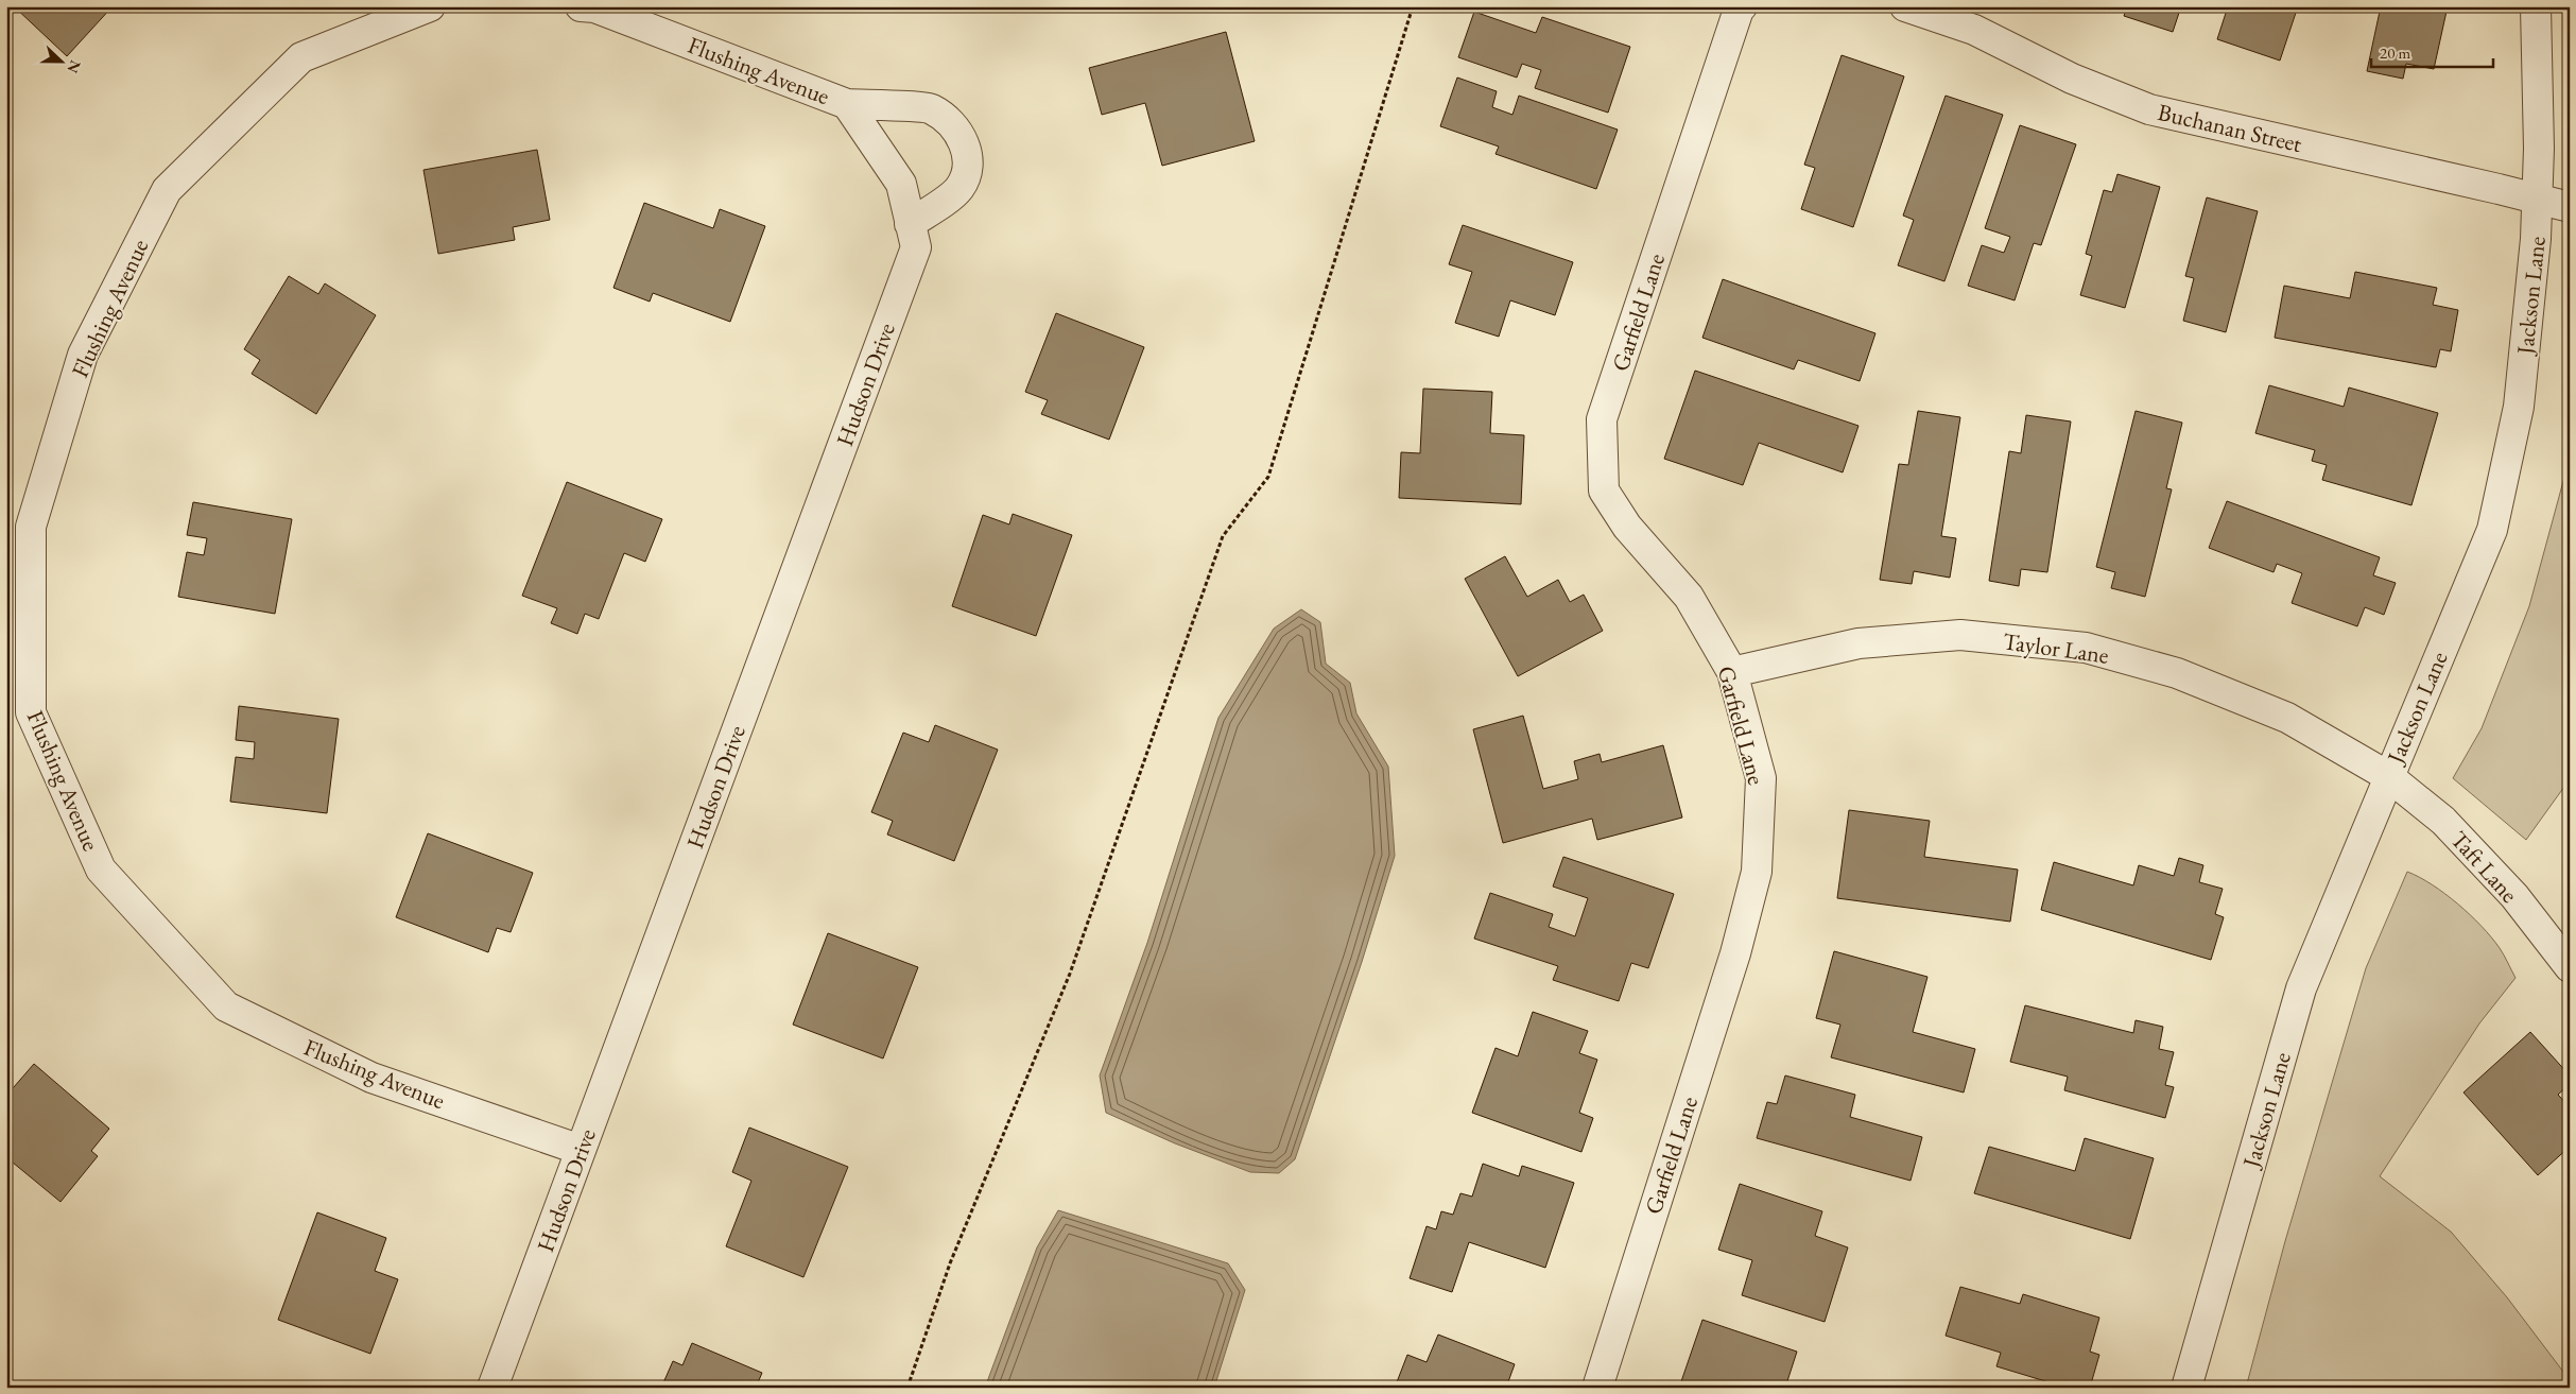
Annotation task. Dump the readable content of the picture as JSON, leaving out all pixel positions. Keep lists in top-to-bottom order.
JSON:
{
  "streets": {
    "street": [
      "Flushing Avenue",
      "Buchanan Street",
      "Jackson Lane",
      "Garfield Lane",
      "Hudson Drive",
      "Taylor Lane",
      "Taft Lane"
    ]
  },
  "crossings": [
    ["Flushing Avenue", "Hudson Drive"],
    ["Buchanan Street", "Jackson Lane"],
    ["Jackson Lane", "Taylor Lane"],
    ["Jackson Lane", "Taft Lane"],
    ["Garfield Lane", "Taylor Lane"],
    ["Taylor Lane", "Taft Lane"]
  ],
  "scale_bar": "20 m",
  "north": "right"
}
